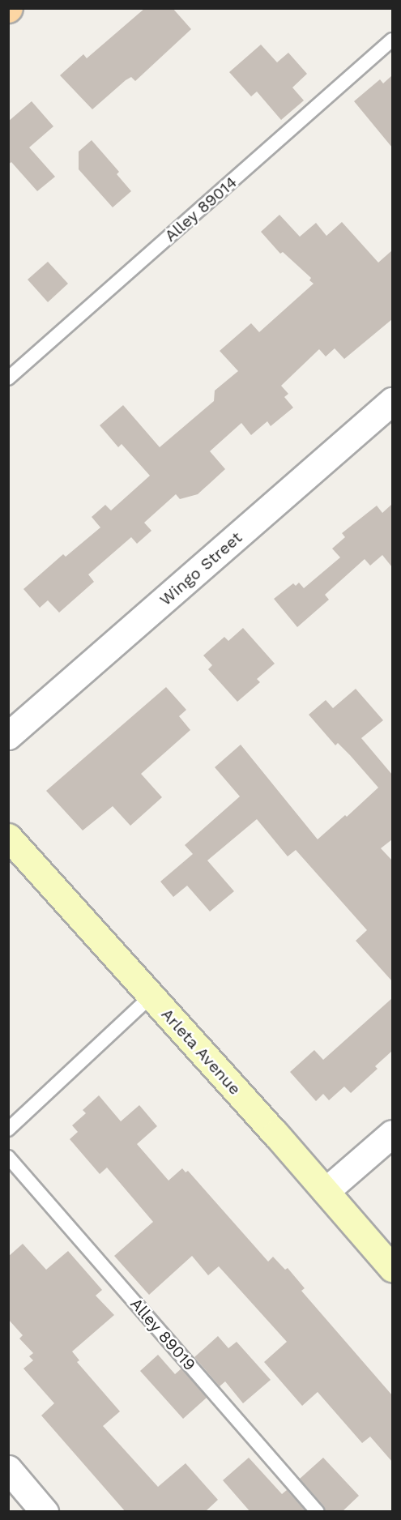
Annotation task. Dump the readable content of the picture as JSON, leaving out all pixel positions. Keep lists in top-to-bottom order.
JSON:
{
  "streets": {
    "main road": ["Arleta Avenue"],
    "street": ["Wingo Street"],
    "lane": ["Alley 89014", "Alley 89019"]
  }
}
